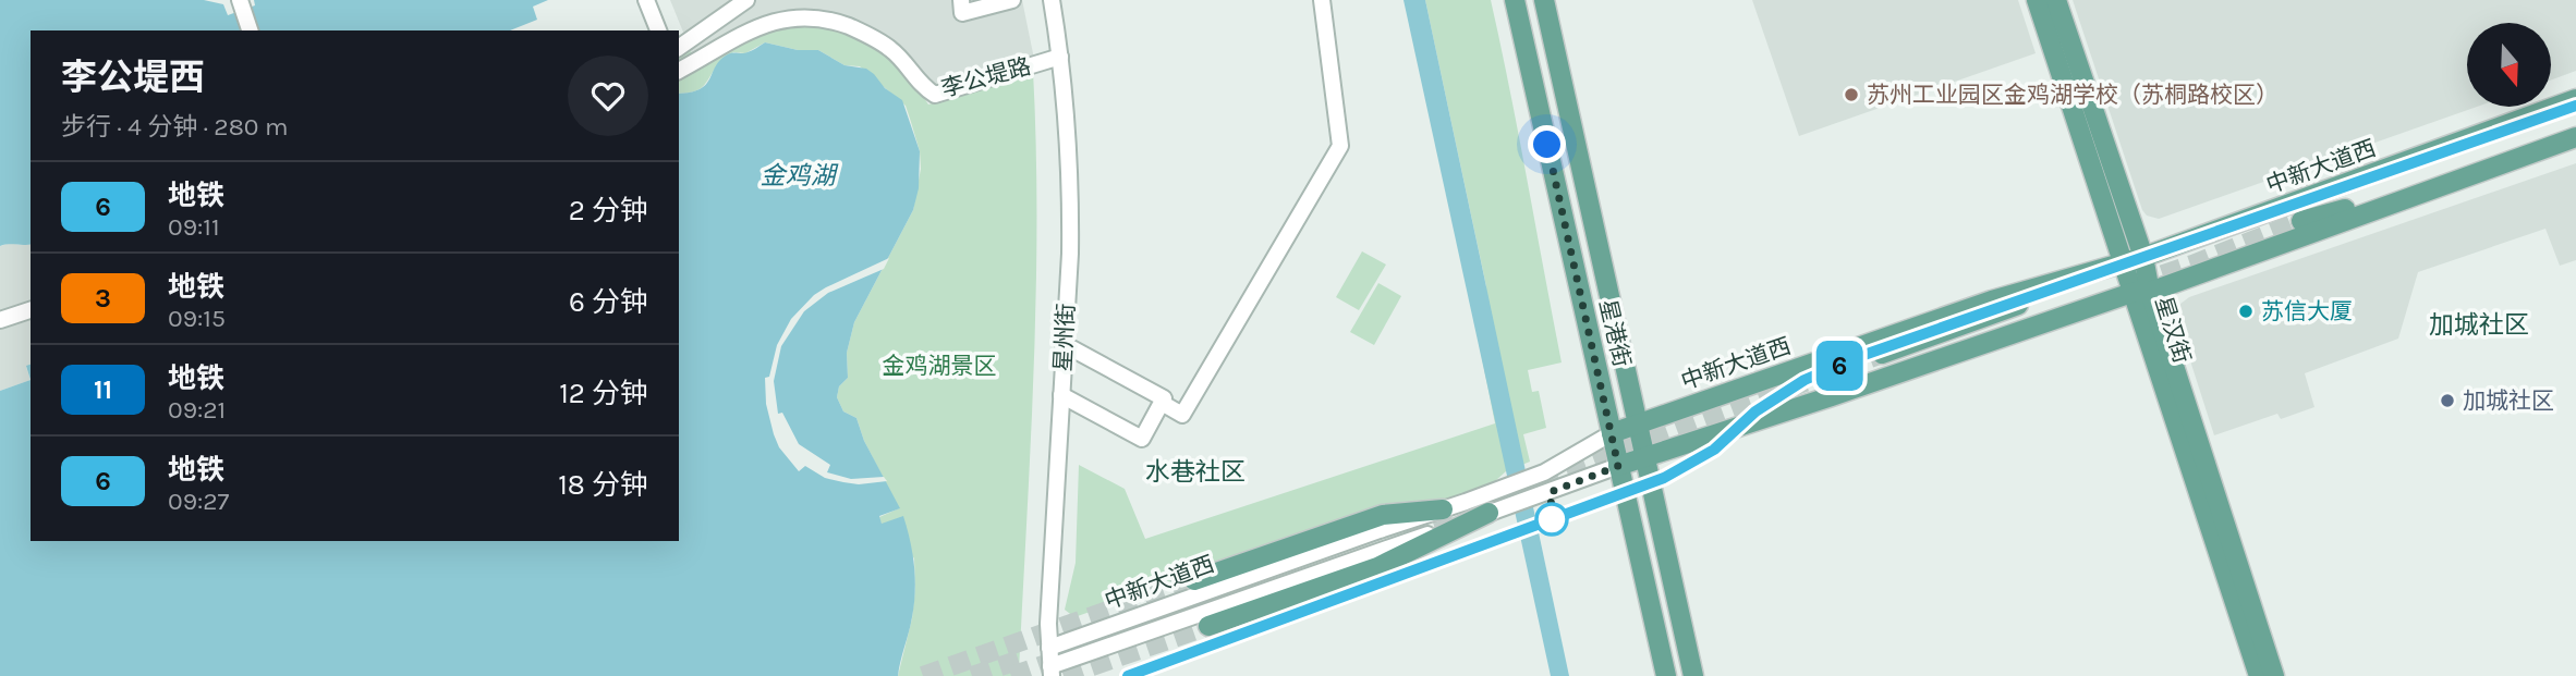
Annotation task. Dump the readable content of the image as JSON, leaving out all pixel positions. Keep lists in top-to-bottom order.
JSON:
{
  "streets": {
    "main road": ["中新大道西", "星汉街", "星港街"],
    "street": ["李公堤路", "星州街"]
  },
  "crossings": [
    ["李公堤路", "星州街"],
    ["中新大道西", "星汉街"],
    ["中新大道西", "星港街"],
    ["中新大道西", "星州街"]
  ],
  "districts": ["加城社区", "水巷社区"],
  "water": ["金鸡湖"],
  "parks": ["金鸡湖景区"],
  "places": ["苏州工业园区金鸡湖学校（苏桐路校区）", "苏信大厦", "加城社区"],
  "lines": ["metro line 6"],
  "north": "bottom",
  "page": {
    "on_map": "6",
    "heading": ["李公堤西", "步行 · 4 分钟 · 280 m"],
    "list": [
      {
        "mark": "6",
        "name": "地铁",
        "note": "09:11",
        "value": "2 分钟"
      },
      {
        "mark": "3",
        "name": "地铁",
        "note": "09:15",
        "value": "6 分钟"
      },
      {
        "mark": "11",
        "name": "地铁",
        "note": "09:21",
        "value": "12 分钟"
      },
      {
        "mark": "6",
        "name": "地铁",
        "note": "09:27",
        "value": "18 分钟"
      }
    ]
  }
}
